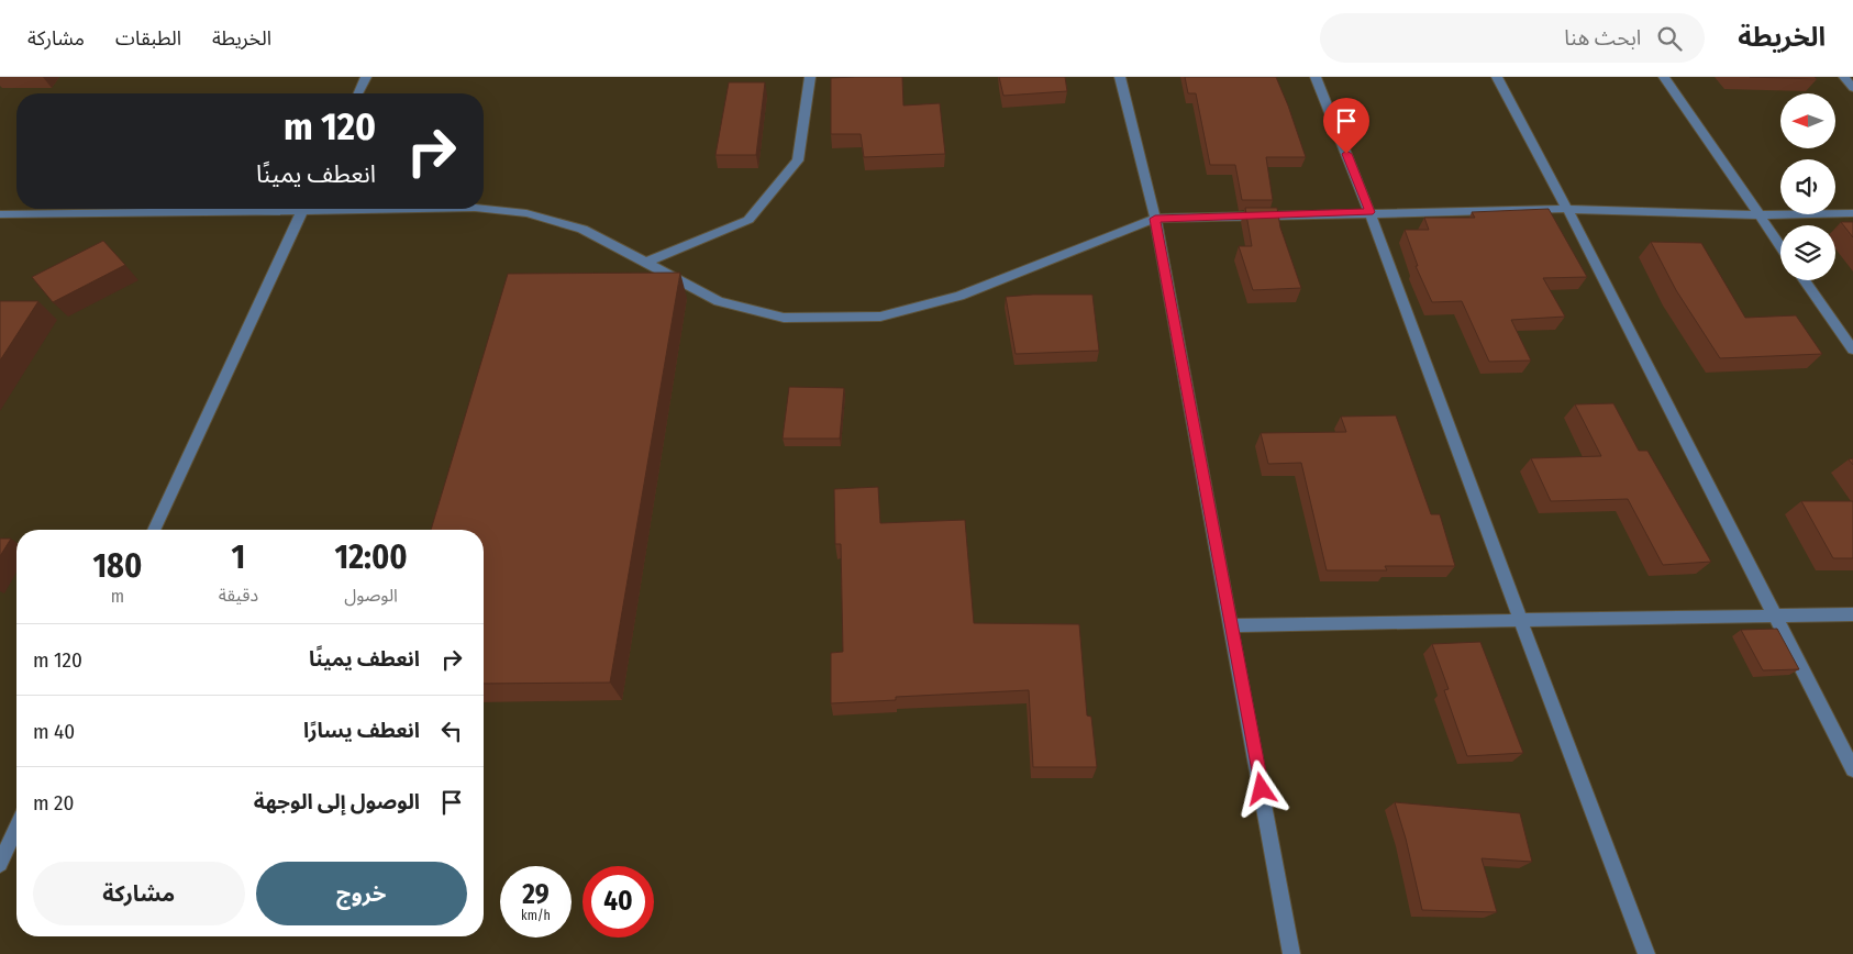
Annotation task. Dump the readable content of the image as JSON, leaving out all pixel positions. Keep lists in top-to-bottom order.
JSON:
{
  "north": "left",
  "page": {
    "header": "الخريطة",
    "search": "ابحث هنا",
    "nav": ["الخريطة", "الطبقات", "مشاركة"],
    "turn": ["120 m", "انعطف يمينًا"],
    "eta": [
      "12:00",
      "الوصول",
      "1",
      "دقيقة",
      "180",
      "m"
    ],
    "list": [
      {
        "name": "انعطف يمينًا",
        "value": "120 m"
      },
      {
        "name": "انعطف يسارًا",
        "value": "40 m"
      },
      {
        "name": "الوصول إلى الوجهة",
        "value": "20 m"
      }
    ],
    "buttons": ["خروج", "مشاركة"],
    "speed": "29 km/h",
    "limit": "40"
  }
}
